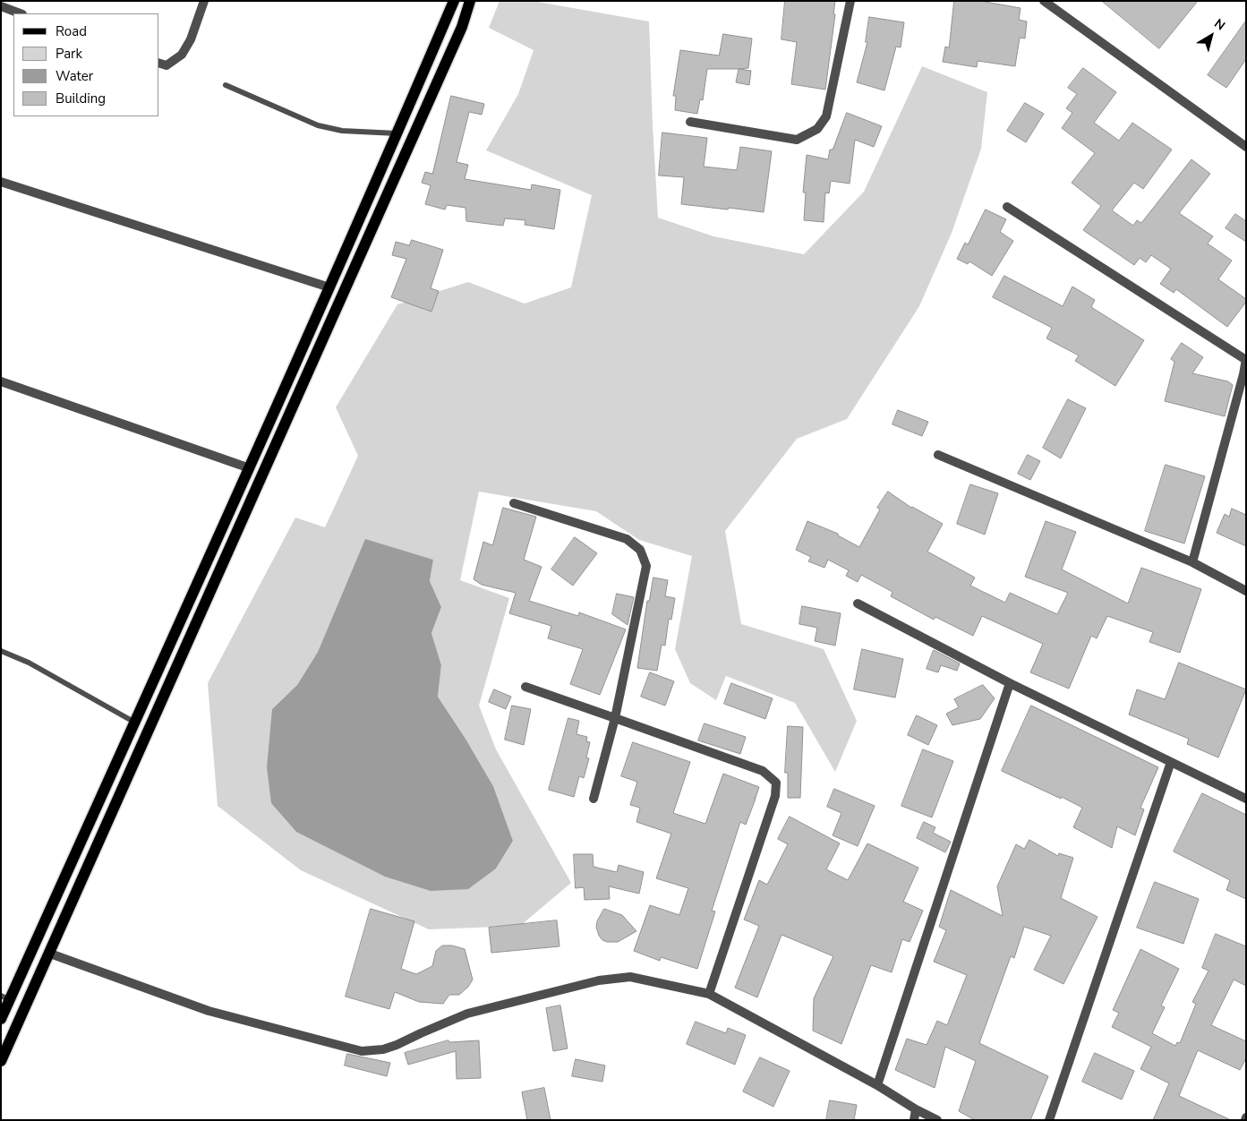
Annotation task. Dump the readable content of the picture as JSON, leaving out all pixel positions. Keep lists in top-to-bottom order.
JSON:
{
  "legend": [
    "Road",
    "Park",
    "Water",
    "Building"
  ],
  "north": "top right"
}
